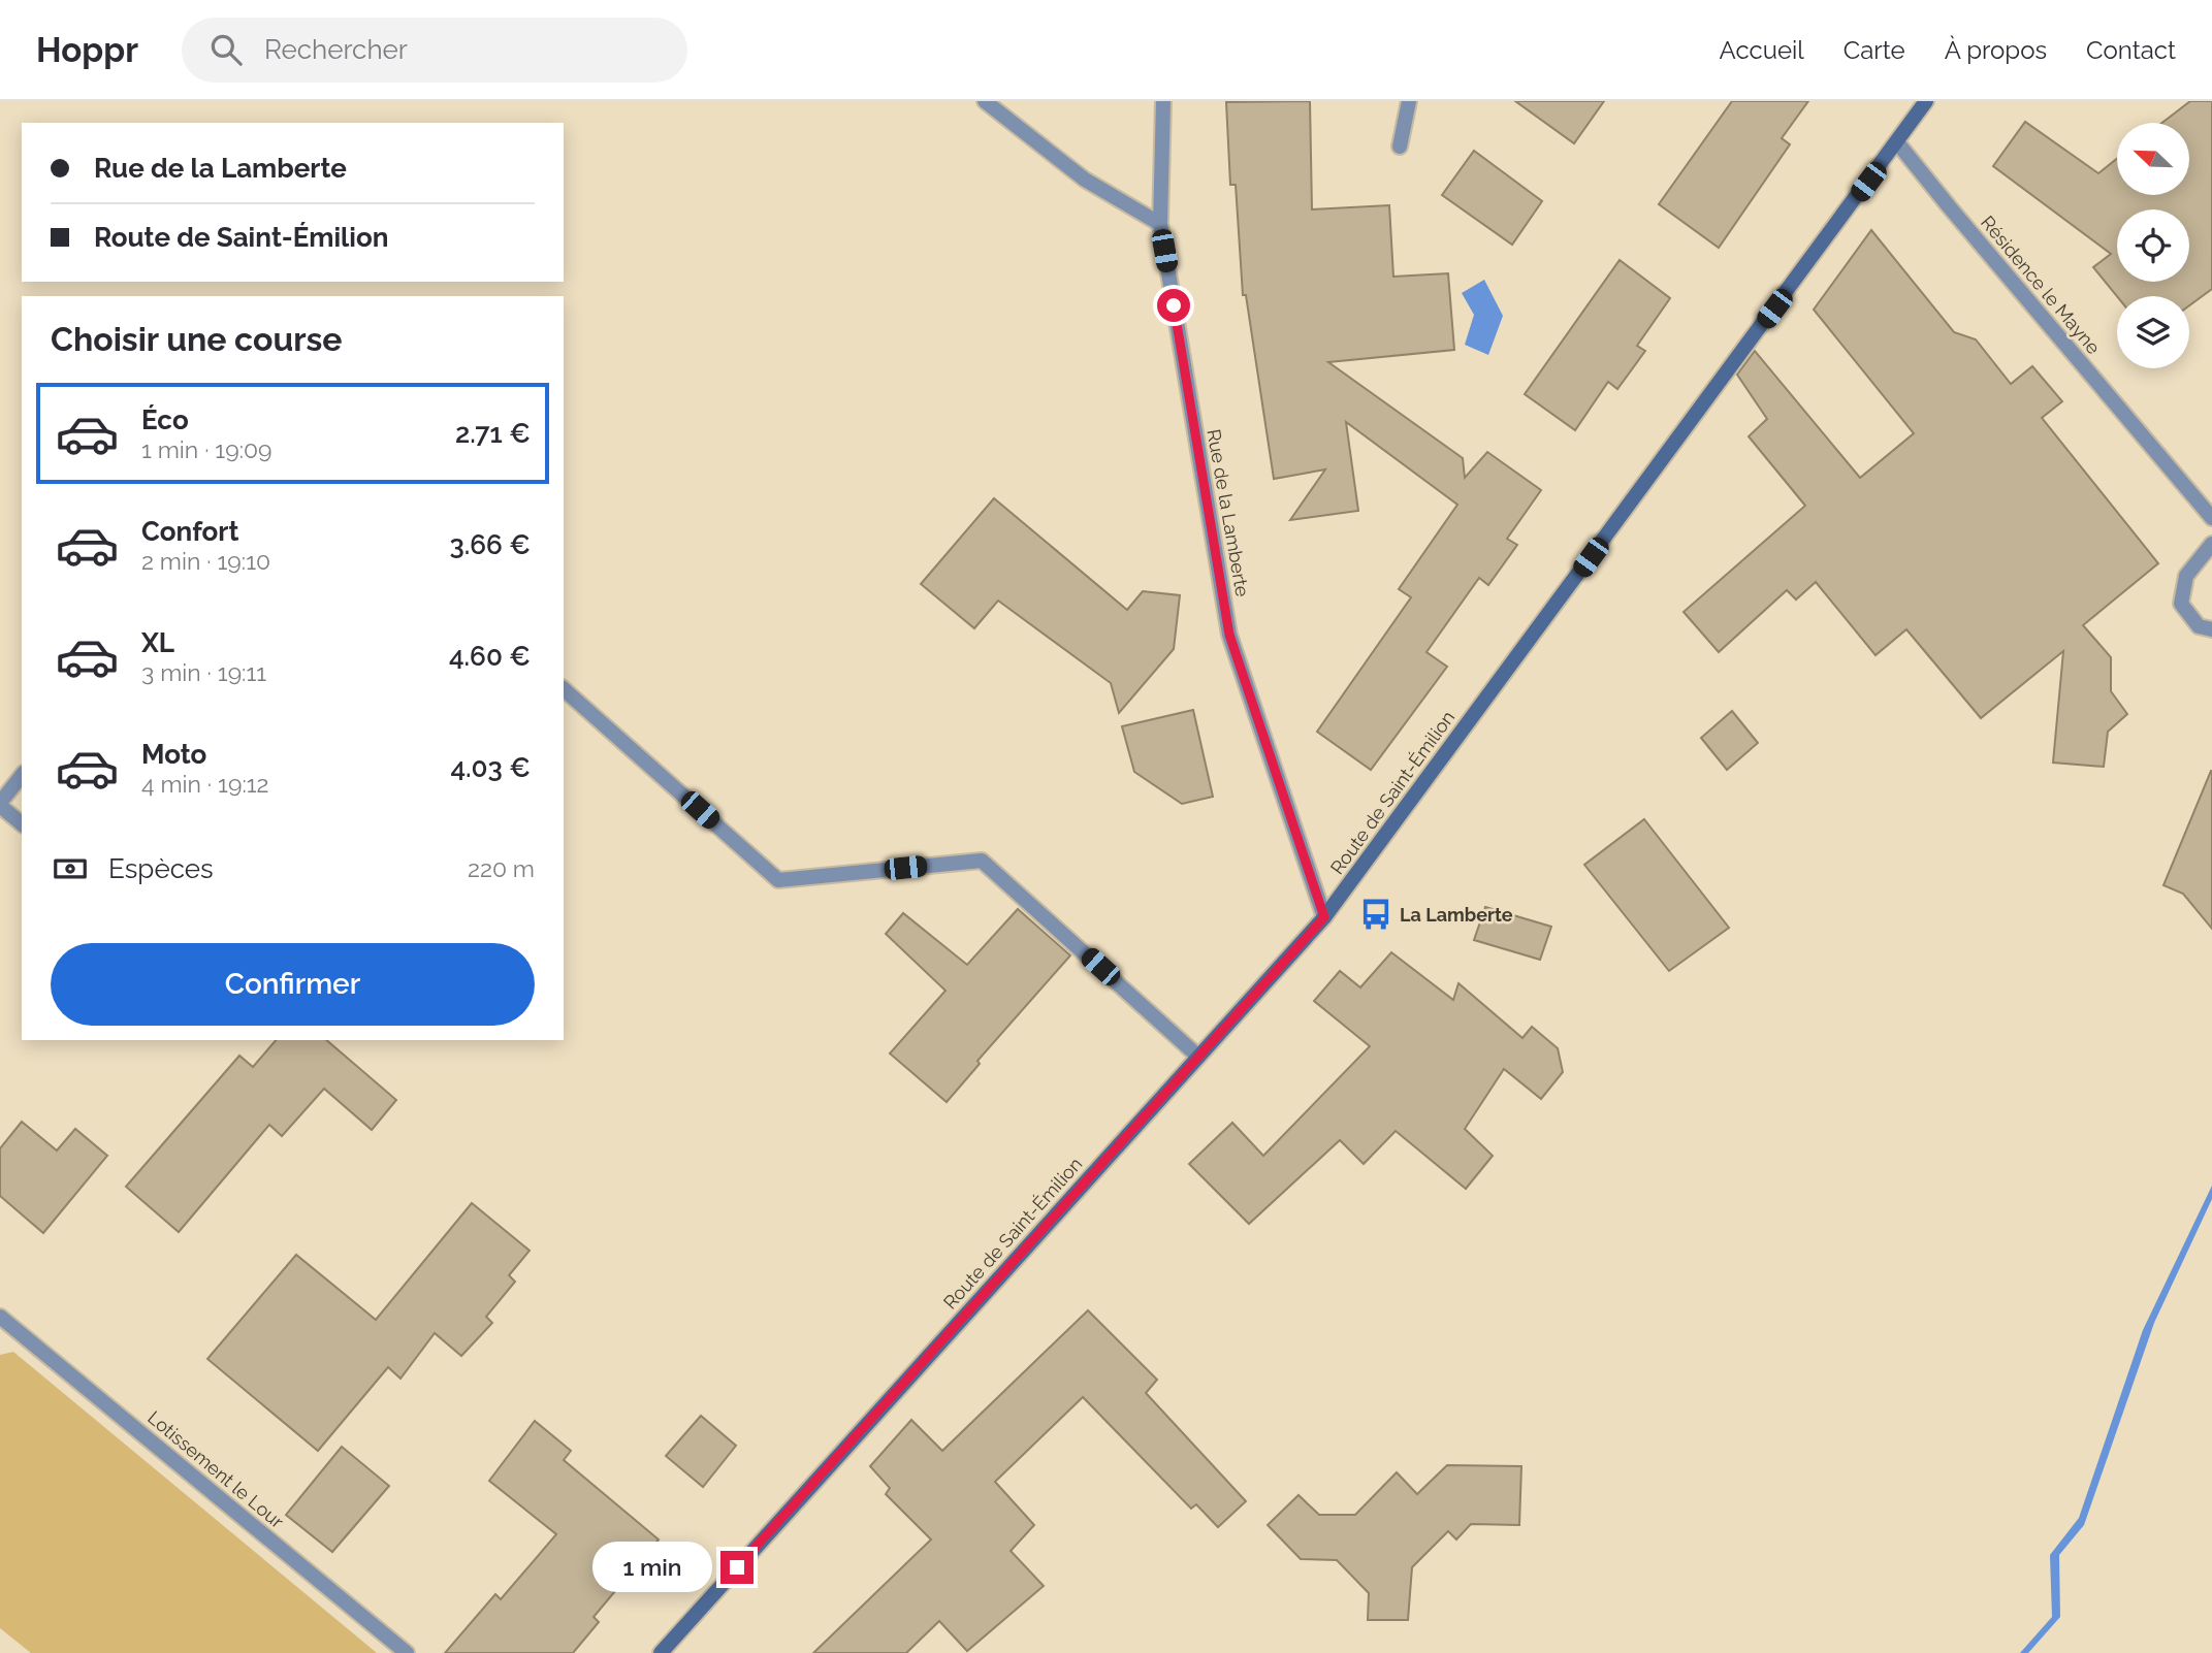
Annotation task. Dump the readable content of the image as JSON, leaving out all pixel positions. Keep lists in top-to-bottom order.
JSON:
{
  "streets": {
    "street": [
      "Résidence le Mayne",
      "Rue de la Lamberte",
      "Route de Saint-Émilion",
      "Lotissement le Lour"
    ]
  },
  "crossings": [
    ["Résidence le Mayne", "Route de Saint-Émilion"],
    ["Rue de la Lamberte", "Route de Saint-Émilion"]
  ],
  "places": {
    "bus stop": ["La Lamberte"]
  },
  "north": "top left",
  "page": {
    "header": "Hoppr",
    "search": "Rechercher",
    "nav": [
      "Accueil",
      "Carte",
      "À propos",
      "Contact"
    ],
    "banner": ["Rue de la Lamberte", "Route de Saint-Émilion"],
    "heading": "Choisir une course",
    "list": [
      {
        "name": "Éco",
        "note": "1 min · 19:09",
        "value": "2.71 €"
      },
      {
        "name": "Confort",
        "note": "2 min · 19:10",
        "value": "3.66 €"
      },
      {
        "name": "XL",
        "note": "3 min · 19:11",
        "value": "4.60 €"
      },
      {
        "name": "Moto",
        "note": "4 min · 19:12",
        "value": "4.03 €"
      }
    ],
    "pay": ["Espèces", "220 m"],
    "buttons": "Confirmer",
    "bubble": "1 min"
  }
}
